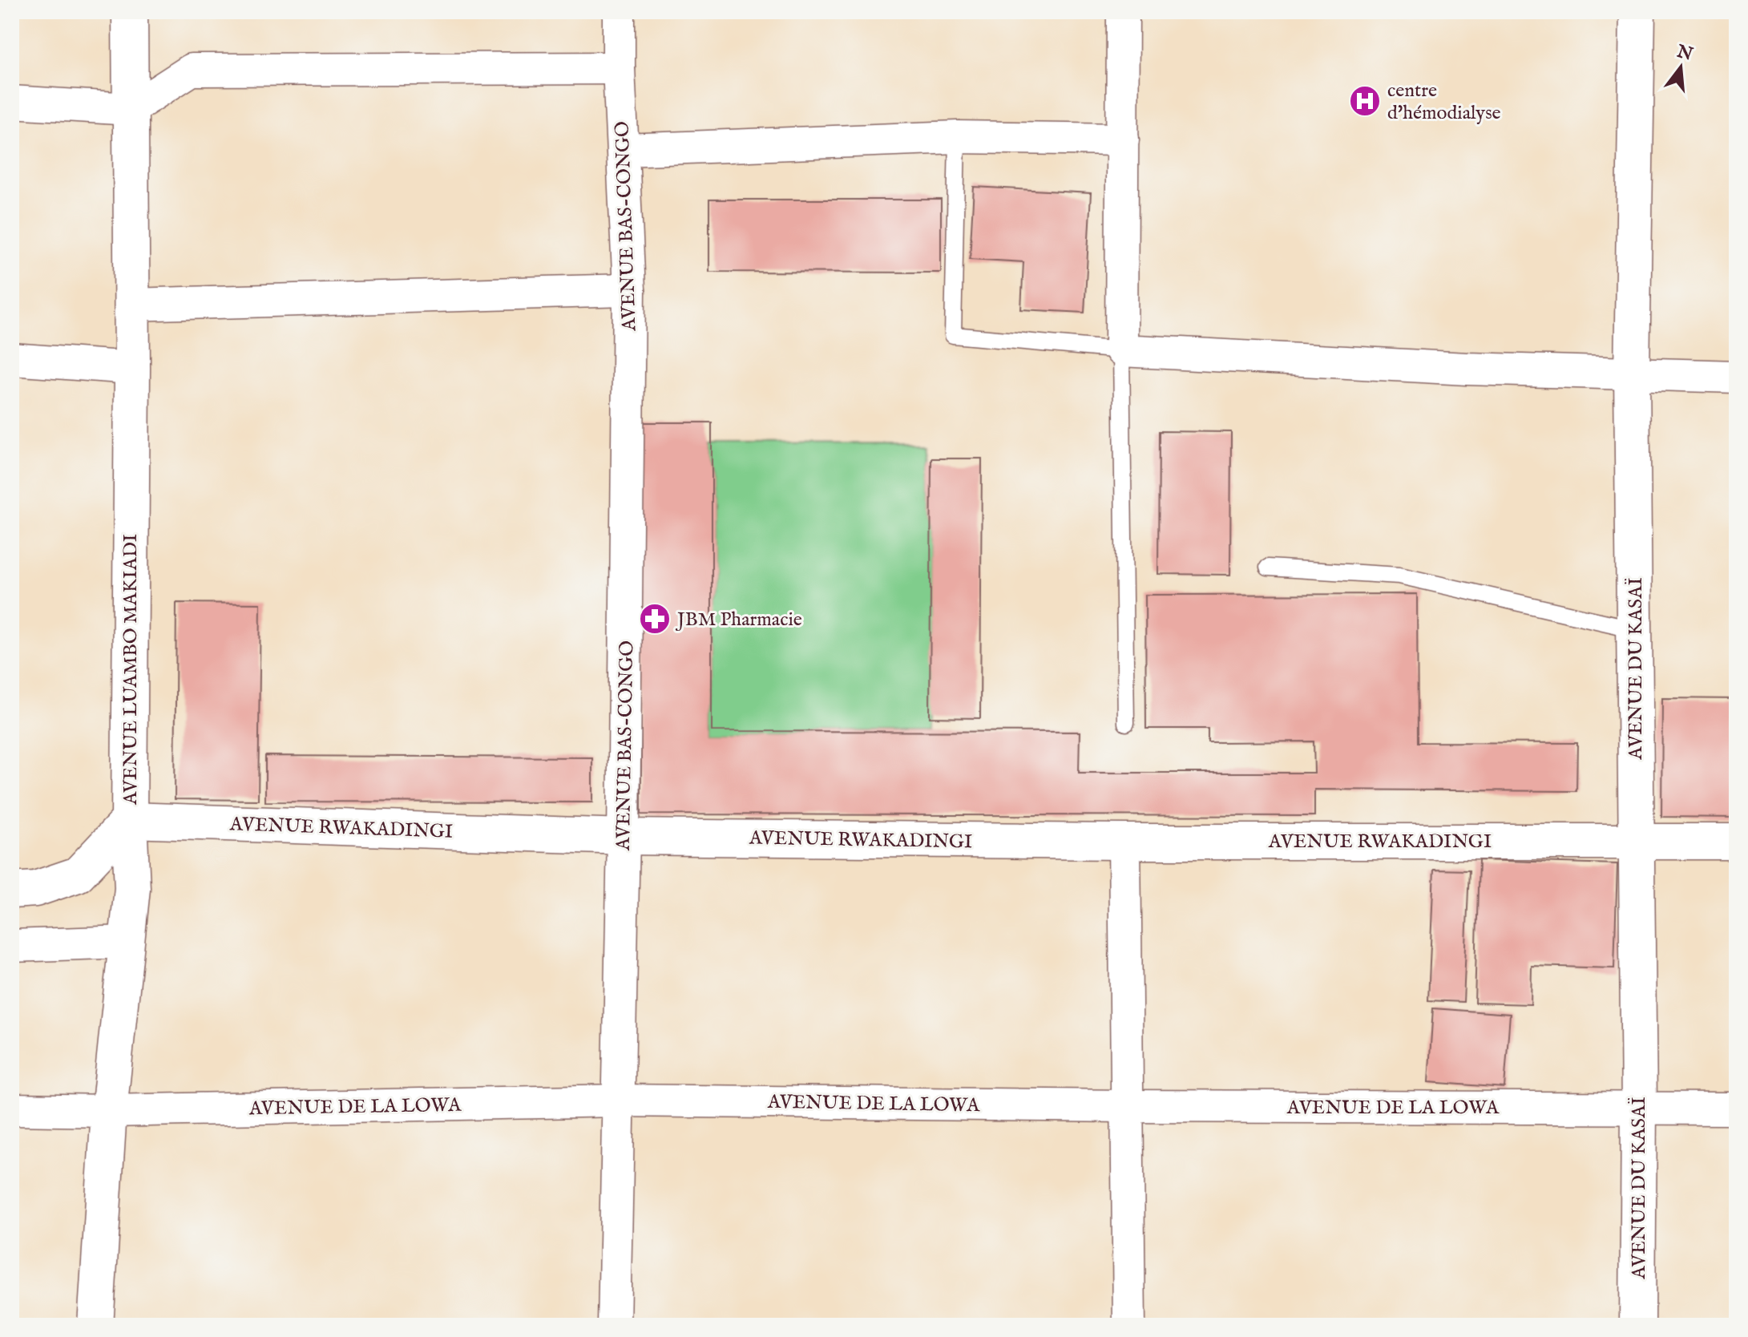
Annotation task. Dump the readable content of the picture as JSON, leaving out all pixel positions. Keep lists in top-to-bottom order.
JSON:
{
  "streets": {
    "street": [
      "AVENUE BAS-CONGO",
      "AVENUE DU KASAÏ",
      "AVENUE LUAMBO MAKIADI",
      "AVENUE RWAKADINGI",
      "AVENUE DE LA LOWA"
    ]
  },
  "crossings": [
    ["AVENUE BAS-CONGO", "AVENUE RWAKADINGI"],
    ["AVENUE BAS-CONGO", "AVENUE DE LA LOWA"],
    ["AVENUE DU KASAÏ", "AVENUE RWAKADINGI"],
    ["AVENUE DU KASAÏ", "AVENUE DE LA LOWA"],
    ["AVENUE LUAMBO MAKIADI", "AVENUE RWAKADINGI"],
    ["AVENUE LUAMBO MAKIADI", "AVENUE DE LA LOWA"]
  ],
  "places": {
    "hospital": ["centre d'hémodialyse"],
    "pharmacy": ["JBM Pharmacie"]
  },
  "north": "top"
}
